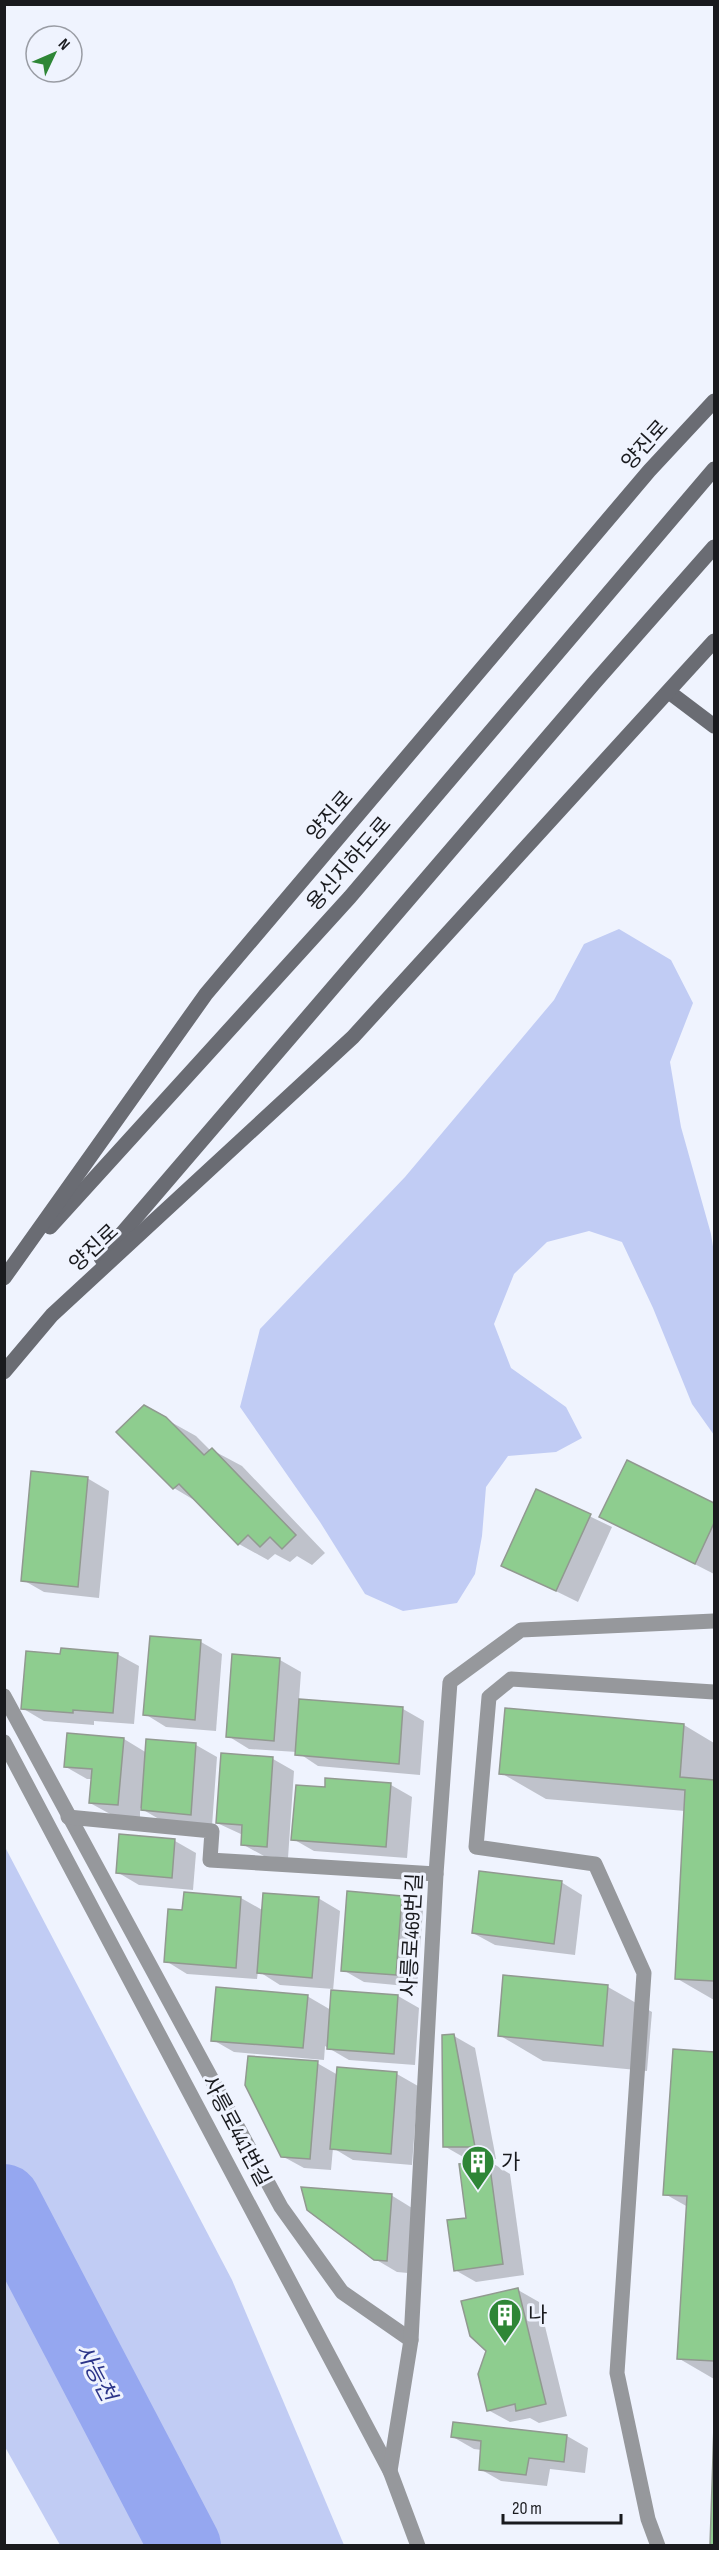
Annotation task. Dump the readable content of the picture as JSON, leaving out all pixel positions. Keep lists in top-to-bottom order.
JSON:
{
  "streets": {
    "main road": ["양진로", "용신지하도로"],
    "street": ["사릉로469번길", "사릉로441번길"]
  },
  "crossings": [
    ["양진로", "용신지하도로"],
    ["사릉로469번길", "사릉로441번길"]
  ],
  "water": ["사능천"],
  "places": {
    "building": ["가", "나"]
  },
  "scale_bar": "20 m",
  "north": "top right"
}
